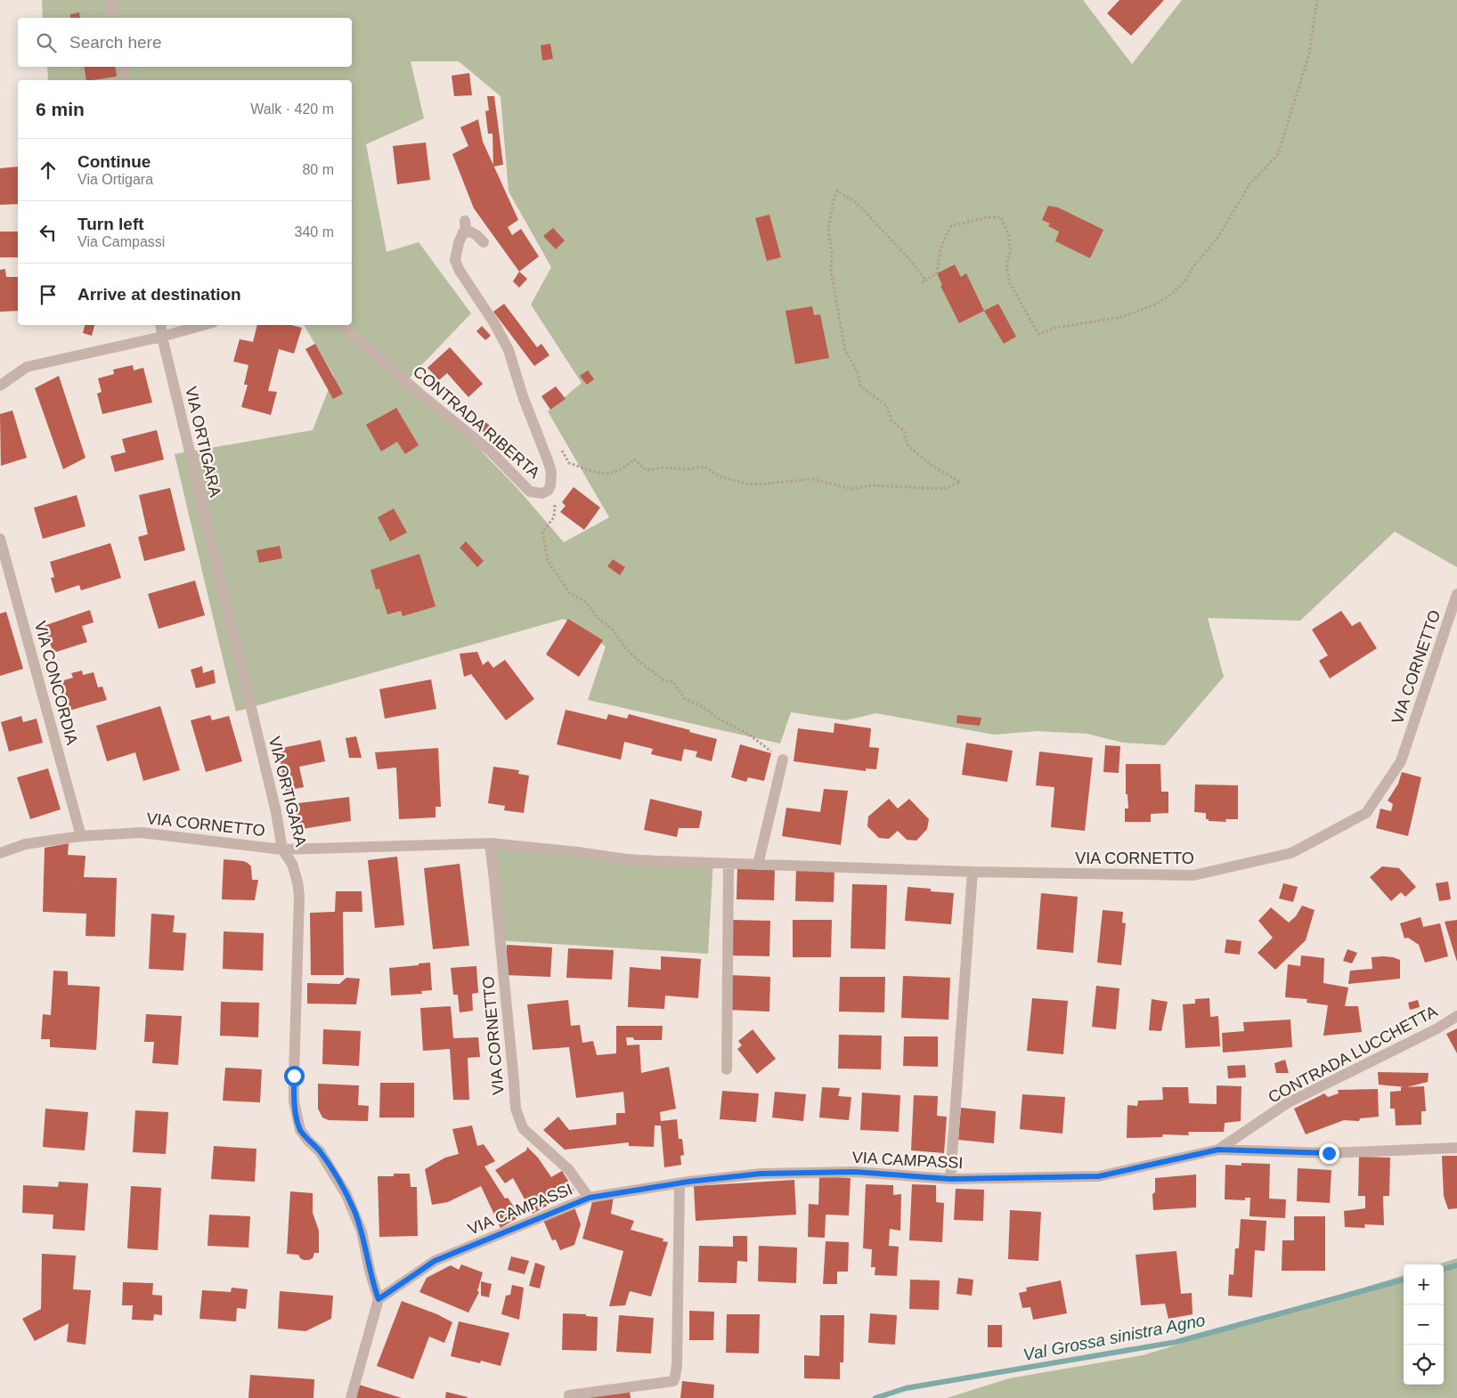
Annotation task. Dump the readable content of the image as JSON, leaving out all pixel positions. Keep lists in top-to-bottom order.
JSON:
{
  "streets": {
    "street": [
      "CONTRADA RIBERTA",
      "VIA ORTIGARA",
      "VIA CORNETTO",
      "VIA CONCORDIA",
      "CONTRADA LUCCHETTA",
      "VIA CAMPASSI"
    ]
  },
  "crossings": [
    ["VIA ORTIGARA", "VIA CORNETTO"],
    ["VIA ORTIGARA", "VIA CAMPASSI"],
    ["VIA CORNETTO", "VIA CONCORDIA"],
    ["VIA CORNETTO", "VIA CAMPASSI"],
    ["CONTRADA LUCCHETTA", "VIA CAMPASSI"]
  ],
  "water": ["Val Grossa sinistra Agno"],
  "page": {
    "search": "Search here",
    "heading": ["6 min", "Walk · 420 m"],
    "list": [
      ["Continue", "Via Ortigara", "80 m"],
      ["Turn left", "Via Campassi", "340 m"],
      "Arrive at destination"
    ],
    "map_buttons": ["+", "−"]
  }
}
